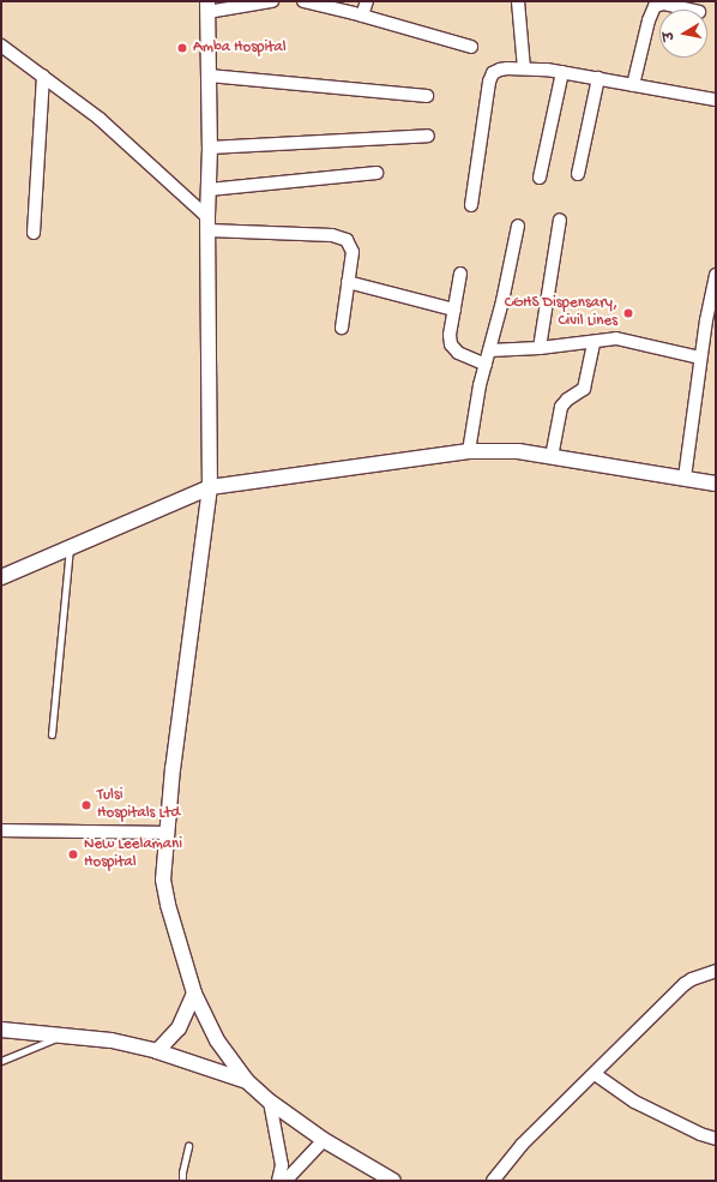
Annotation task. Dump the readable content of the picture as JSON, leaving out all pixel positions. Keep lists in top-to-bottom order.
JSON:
{
  "places": [
    "Amba Hospital",
    "CGHS Dispensary, Civil Lines",
    "Tulsi Hospitals Ltd",
    "New Leelamani Hospital"
  ],
  "north": "left"
}
